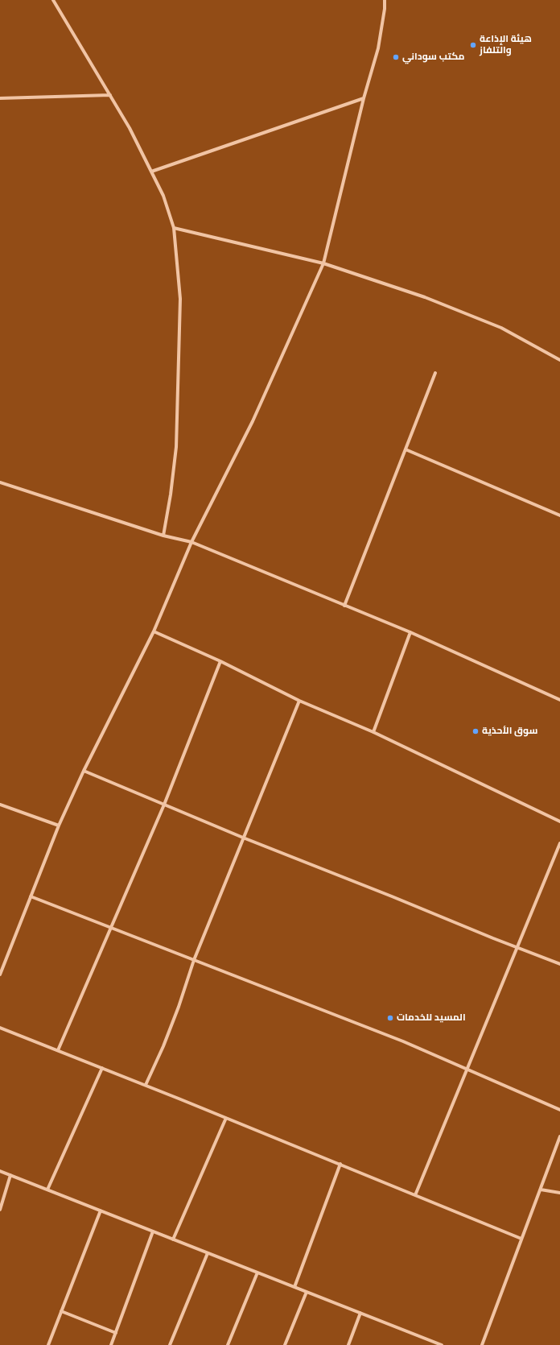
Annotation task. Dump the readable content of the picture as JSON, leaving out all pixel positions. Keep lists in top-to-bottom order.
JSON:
{
  "places": [
    "هيئة الإذاعة والتلفاز",
    "مكتب سوداني",
    "سوق الأحذية",
    "المسيد للخدمات"
  ]
}
